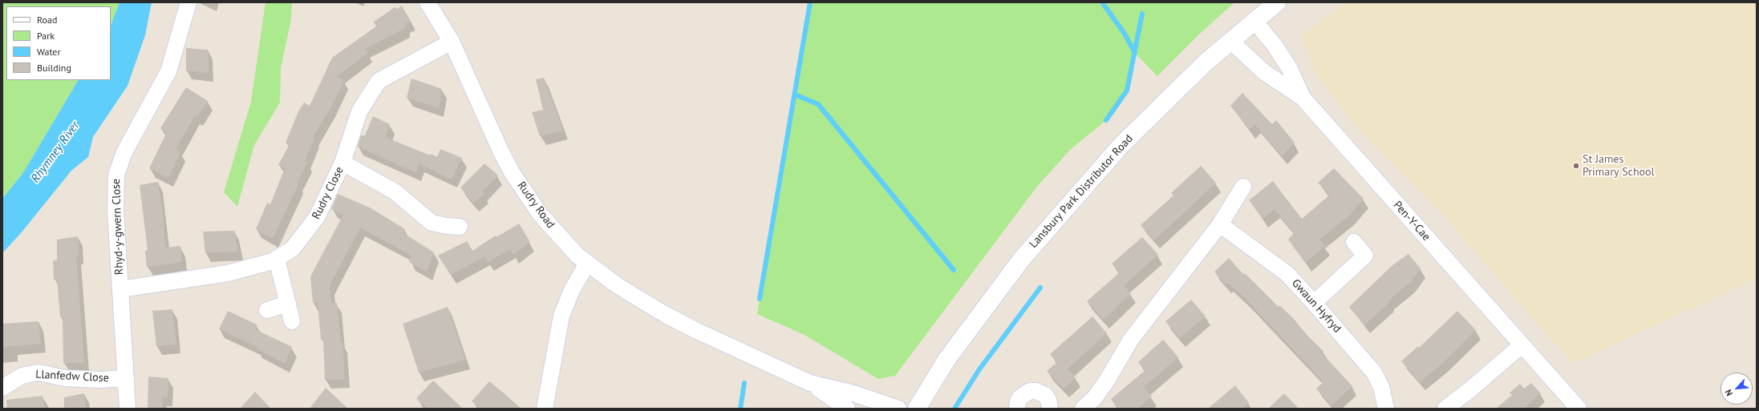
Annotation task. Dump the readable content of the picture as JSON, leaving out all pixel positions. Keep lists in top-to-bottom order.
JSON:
{
  "streets": {
    "street": [
      "Lansbury Park Distributor Road",
      "Rudry Close",
      "Rudry Road",
      "Pen-Y-Cae",
      "Rhyd-y-gwern Close",
      "Gwaun Hyfryd",
      "Llanfedw Close"
    ]
  },
  "crossings": [
    ["Lansbury Park Distributor Road", "Pen-Y-Cae"],
    ["Rudry Close", "Rudry Road"],
    ["Rudry Close", "Rhyd-y-gwern Close"],
    ["Rhyd-y-gwern Close", "Llanfedw Close"]
  ],
  "water": ["Rhymney River"],
  "places": ["St James Primary School"],
  "legend": [
    "Road",
    "Park",
    "Water",
    "Building"
  ],
  "north": "bottom left"
}
